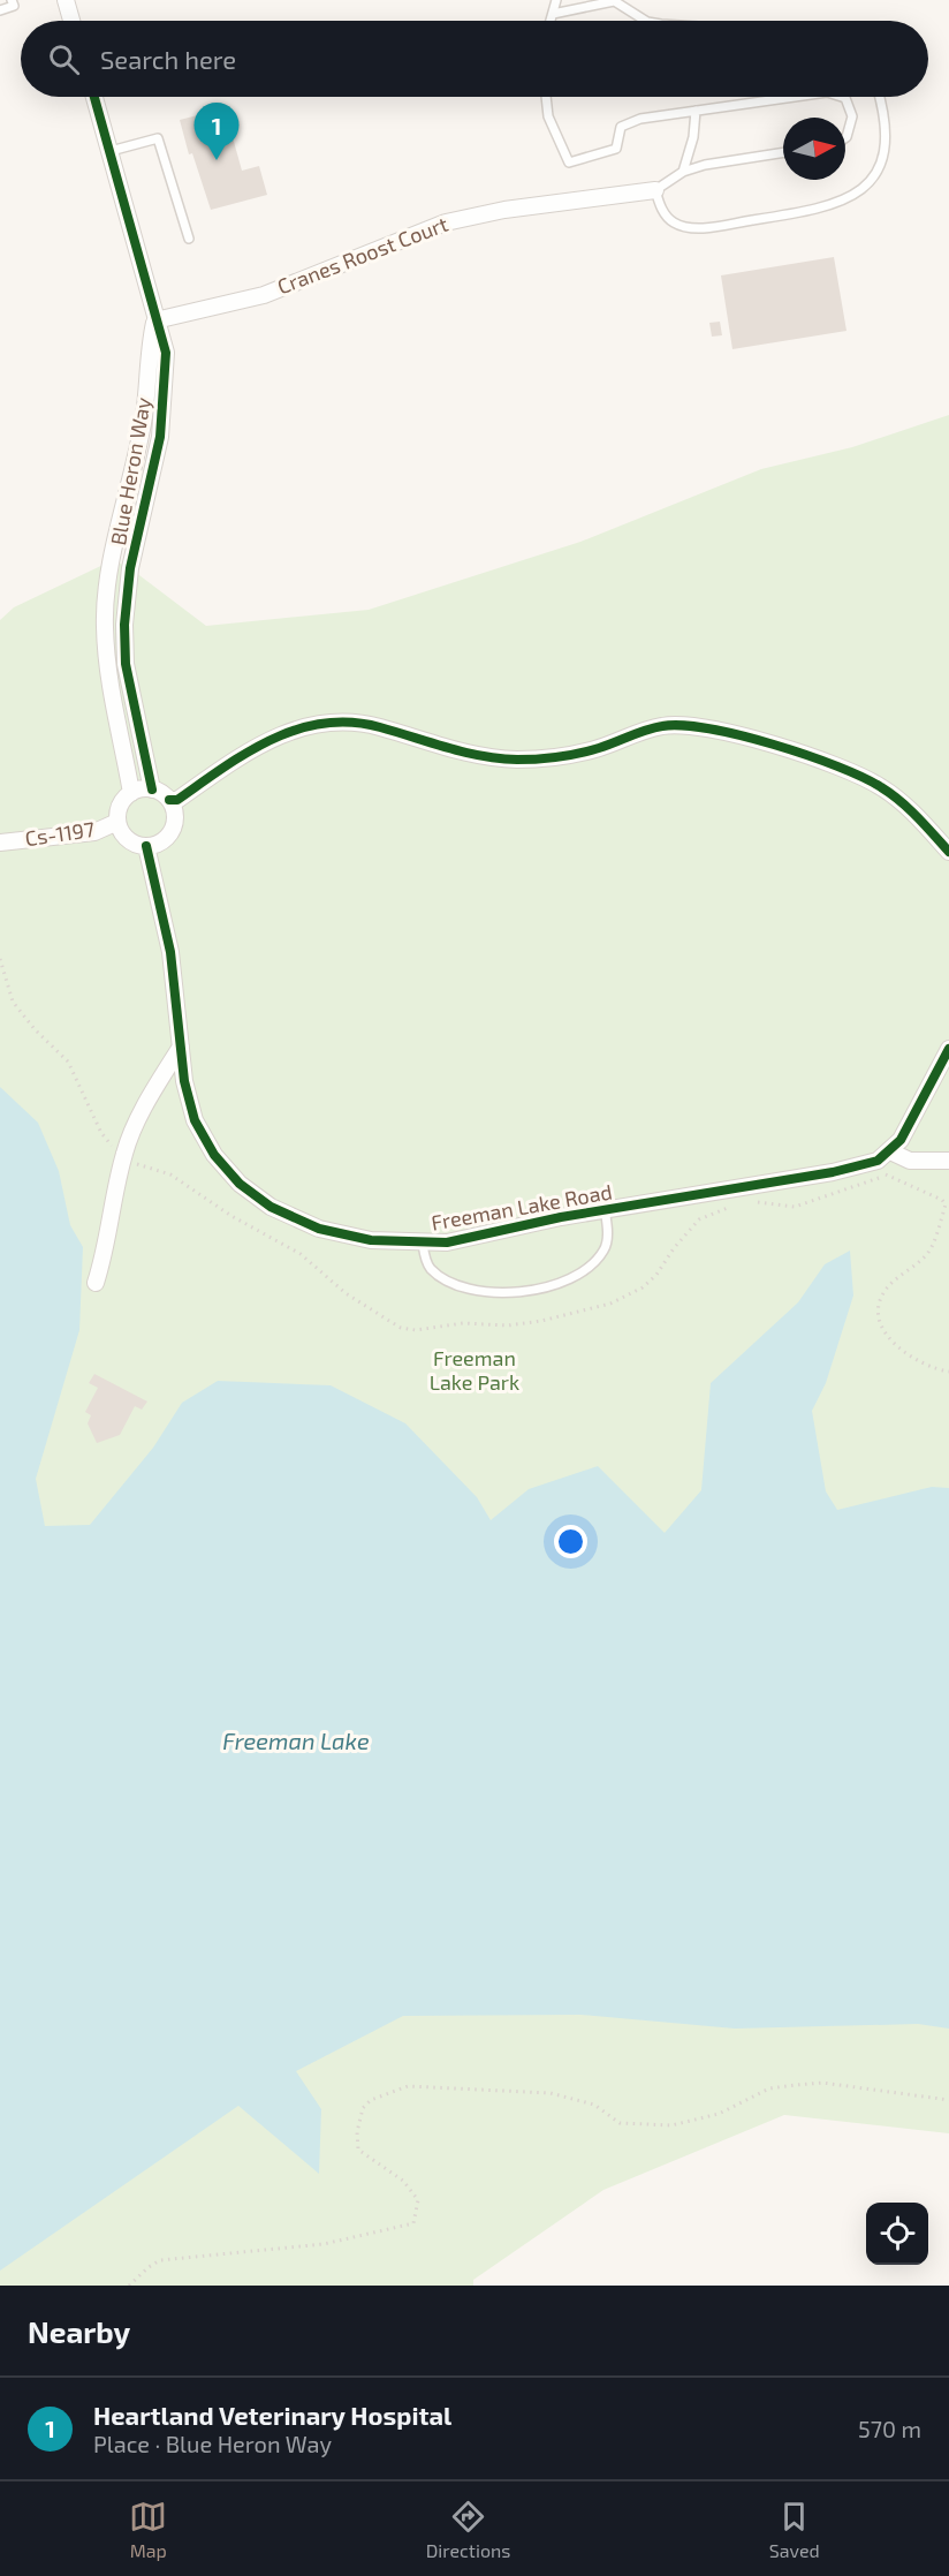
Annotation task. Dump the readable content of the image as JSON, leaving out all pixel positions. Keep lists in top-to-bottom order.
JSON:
{
  "streets": {
    "street": [
      "Cranes Roost Court",
      "Blue Heron Way",
      "Cs-1197",
      "Freeman Lake Road"
    ]
  },
  "crossings": [
    ["Cranes Roost Court", "Blue Heron Way"],
    ["Blue Heron Way", "Cs-1197"],
    ["Blue Heron Way", "Freeman Lake Road"],
    ["Cs-1197", "Freeman Lake Road"]
  ],
  "water": ["Freeman Lake"],
  "parks": ["Freeman Lake Park"],
  "north": "right",
  "page": {
    "search": "Search here",
    "pins": "1",
    "heading": "Nearby",
    "list": [
      {
        "mark": "1",
        "name": "Heartland Veterinary Hospital",
        "note": "Place · Blue Heron Way",
        "value": "570 m"
      }
    ],
    "nav": ["Map", "Directions", "Saved"]
  }
}
